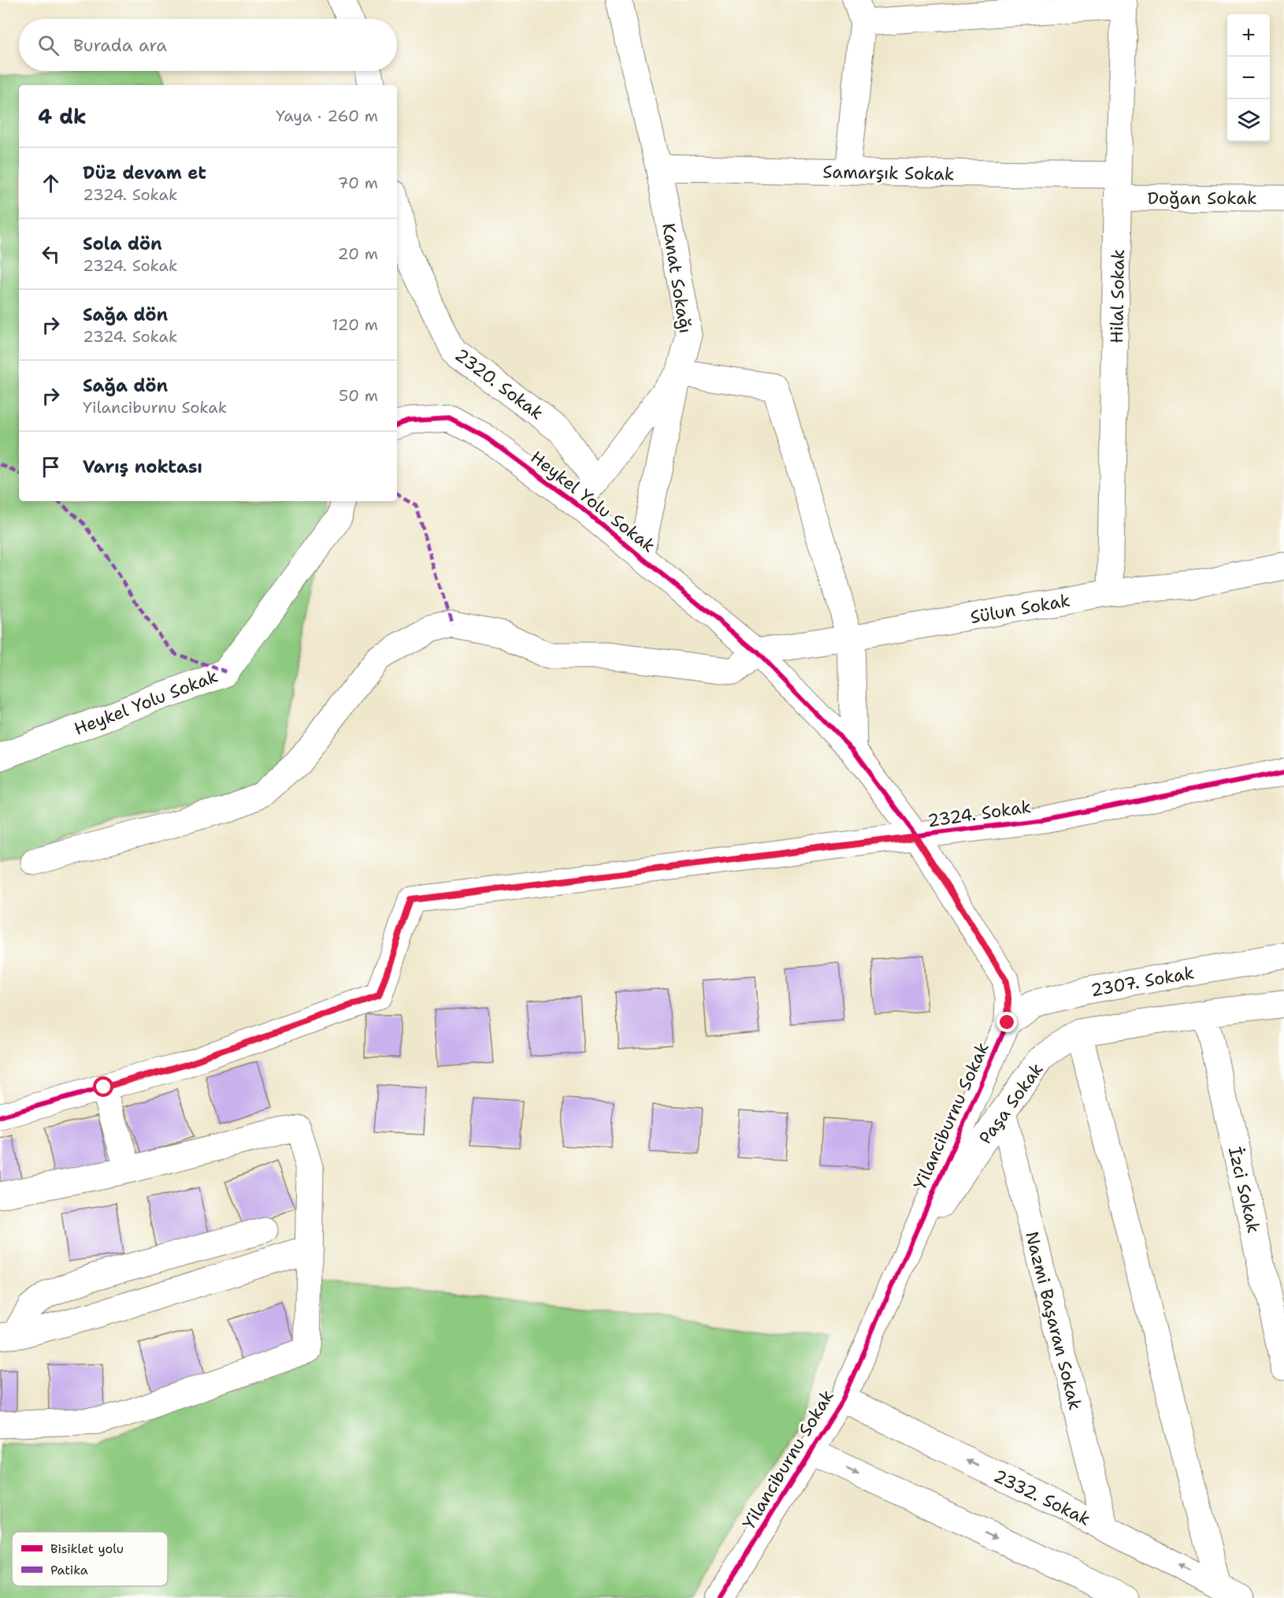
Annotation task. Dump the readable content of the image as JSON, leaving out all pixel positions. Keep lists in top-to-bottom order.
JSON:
{
  "streets": {
    "street": [
      "Samarşık Sokak",
      "Doğan Sokak",
      "Kanat Sokağı",
      "Hilal Sokak",
      "2320. Sokak",
      "Heykel Yolu Sokak",
      "Sülun Sokak",
      "2324. Sokak",
      "2307. Sokak",
      "Paşa Sokak",
      "Yilanciburnu Sokak",
      "İzci Sokak",
      "Nazmi Başaran Sokak",
      "2332. Sokak"
    ]
  },
  "crossings": [
    ["Samarşık Sokak", "Doğan Sokak"],
    ["Samarşık Sokak", "Kanat Sokağı"],
    ["Samarşık Sokak", "Hilal Sokak"],
    ["Doğan Sokak", "Hilal Sokak"],
    ["Kanat Sokağı", "Heykel Yolu Sokak"],
    ["Hilal Sokak", "Sülun Sokak"],
    ["Heykel Yolu Sokak", "Sülun Sokak"],
    ["Heykel Yolu Sokak", "Yilanciburnu Sokak"],
    ["Sülun Sokak", "Yilanciburnu Sokak"],
    ["2324. Sokak", "Yilanciburnu Sokak"],
    ["2307. Sokak", "Yilanciburnu Sokak"],
    ["Paşa Sokak", "Yilanciburnu Sokak"],
    ["Paşa Sokak", "İzci Sokak"],
    ["Paşa Sokak", "Nazmi Başaran Sokak"],
    ["Yilanciburnu Sokak", "2332. Sokak"],
    ["Nazmi Başaran Sokak", "2332. Sokak"]
  ],
  "legend": ["Bisiklet yolu", "Patika"],
  "page": {
    "map_buttons": ["+", "−"],
    "search": "Burada ara",
    "heading": ["4 dk", "Yaya · 260 m"],
    "list": [
      ["Düz devam et", "2324. Sokak", "70 m"],
      ["Sola dön", "2324. Sokak", "20 m"],
      ["Sağa dön", "2324. Sokak", "120 m"],
      ["Sağa dön", "Yilanciburnu Sokak", "50 m"],
      "Varış noktası"
    ]
  }
}
